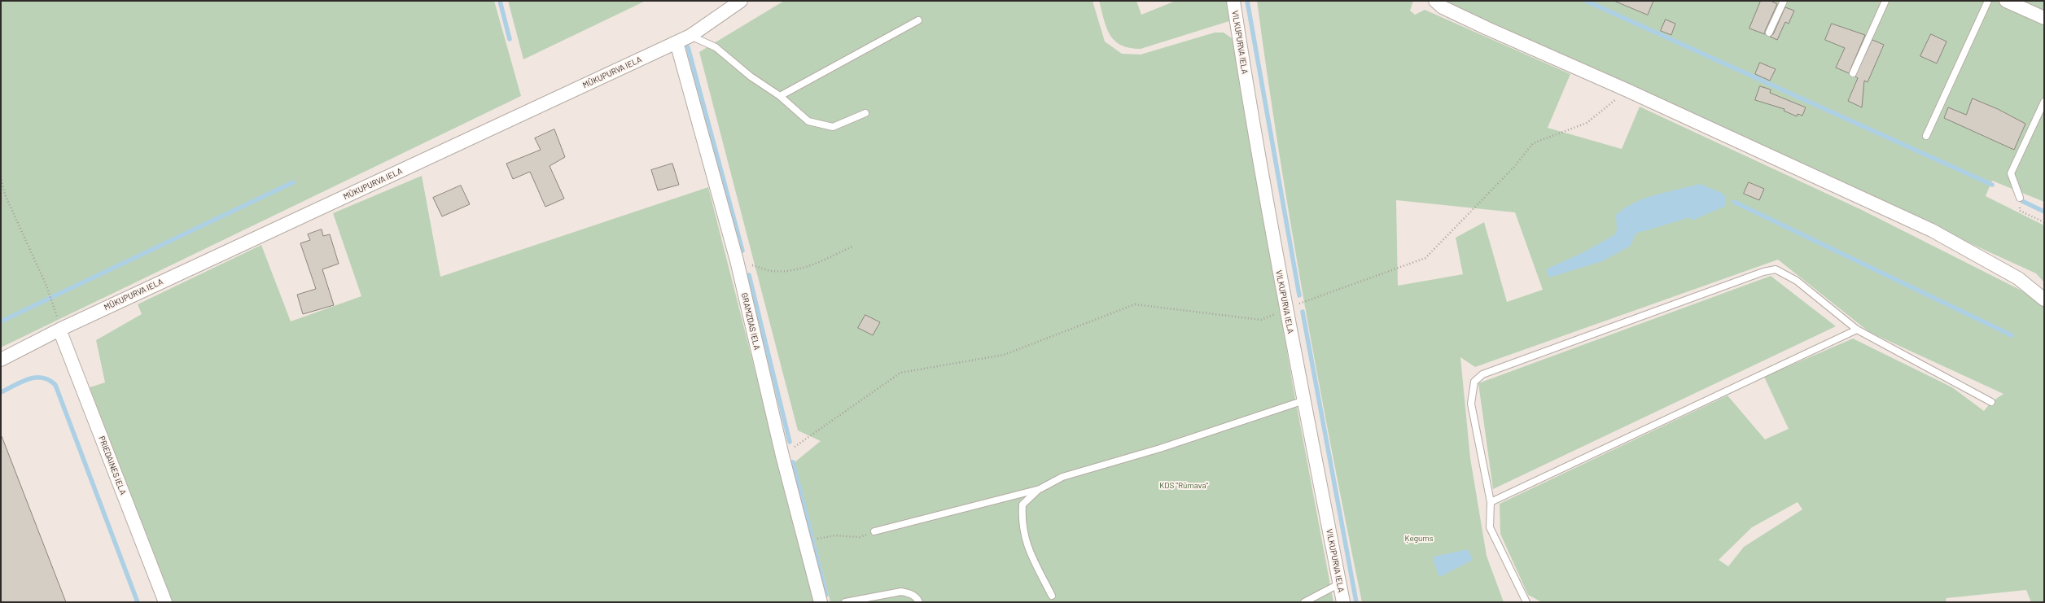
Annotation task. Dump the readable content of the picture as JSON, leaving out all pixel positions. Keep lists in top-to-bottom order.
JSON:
{
  "streets": {
    "street": [
      "VILKUPURVA IELA",
      "MŪKUPURVA IELA",
      "GRAMZDAS IELA",
      "PRIEDAINES IELA"
    ]
  },
  "crossings": [
    ["MŪKUPURVA IELA", "GRAMZDAS IELA"],
    ["MŪKUPURVA IELA", "PRIEDAINES IELA"]
  ],
  "parks": ["KDS \"Rūmava\"", "Ķegums"]
}
